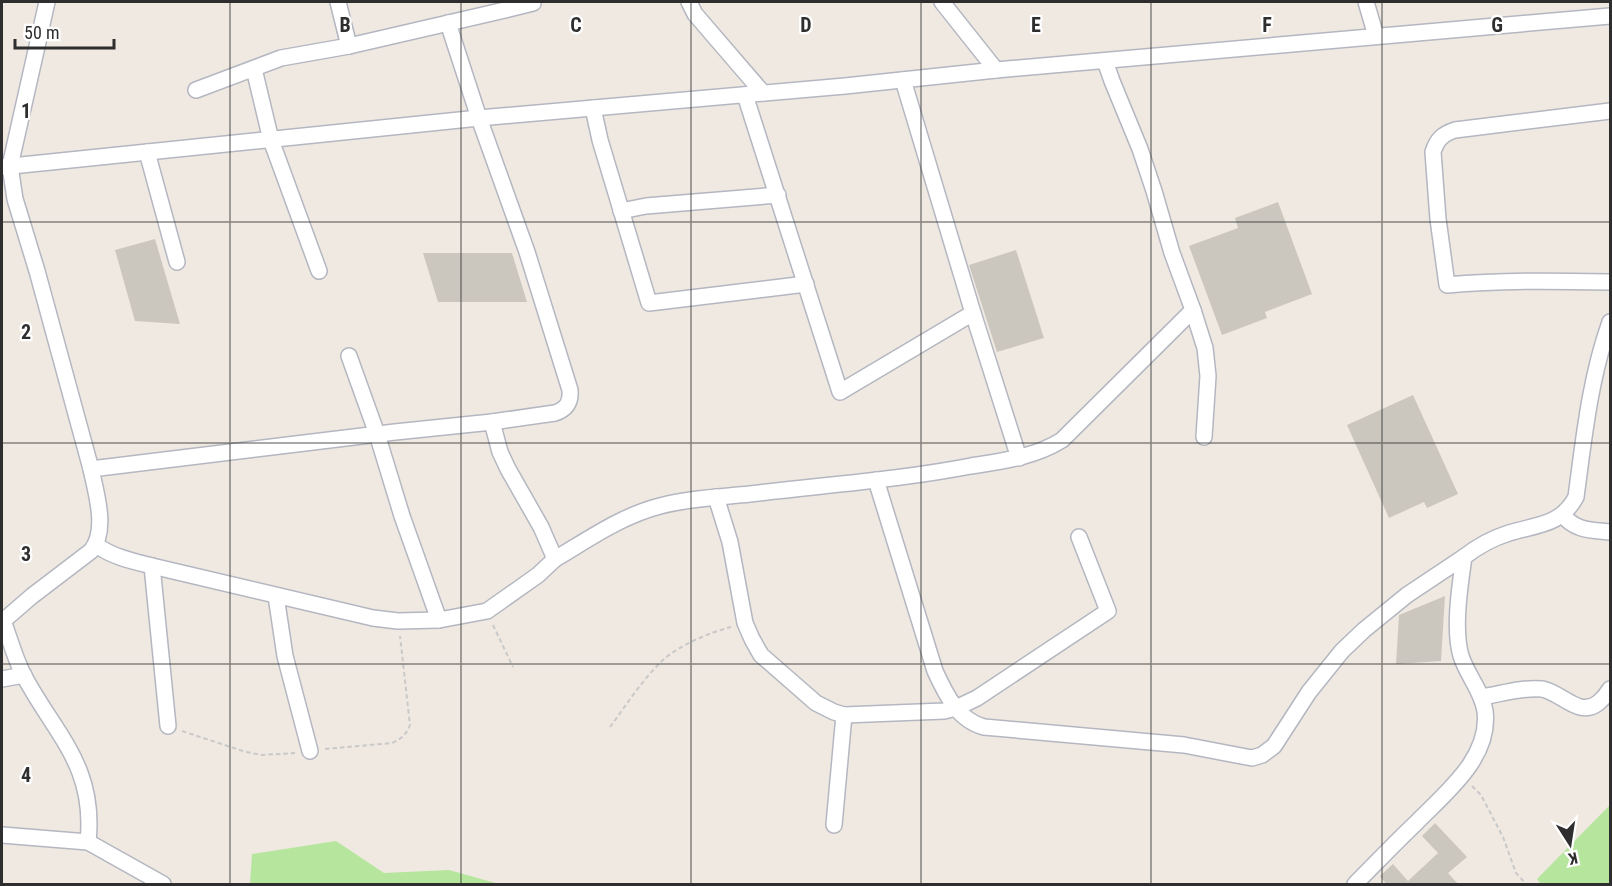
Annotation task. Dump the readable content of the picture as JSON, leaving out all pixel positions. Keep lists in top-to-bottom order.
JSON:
{
  "scale_bar": "50 m",
  "north": "bottom",
  "grid": {
    "columns": [
      "B",
      "C",
      "D",
      "E",
      "F",
      "G"
    ],
    "rows": [
      "1",
      "2",
      "3",
      "4"
    ]
  }
}
